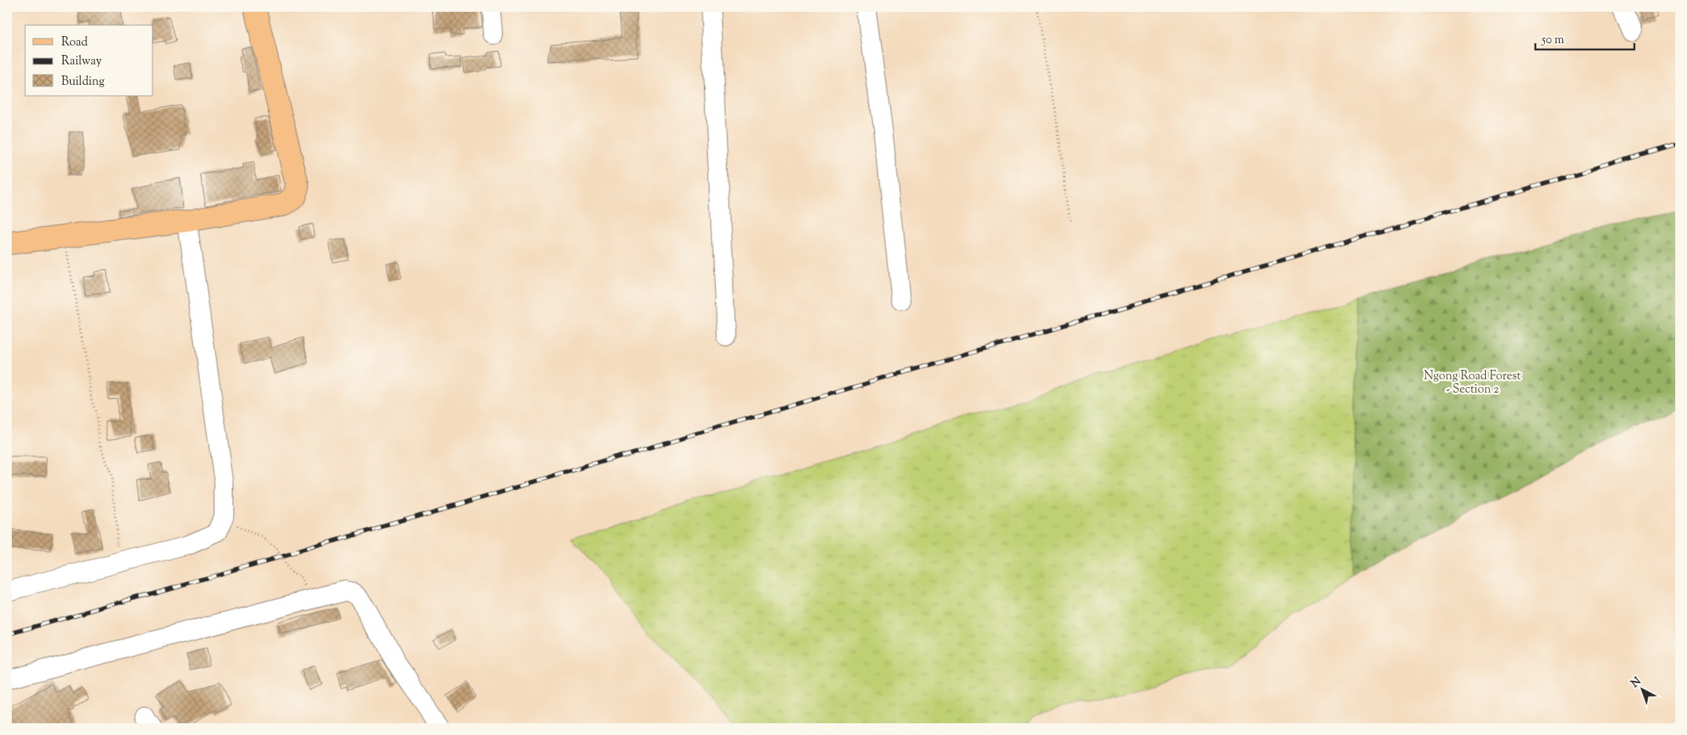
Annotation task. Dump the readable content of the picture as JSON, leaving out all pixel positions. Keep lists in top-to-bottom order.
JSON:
{
  "parks": ["Ngong Road Forest - Section 2"],
  "legend": ["Road", "Railway", "Building"],
  "scale_bar": "50 m",
  "north": "top left"
}
